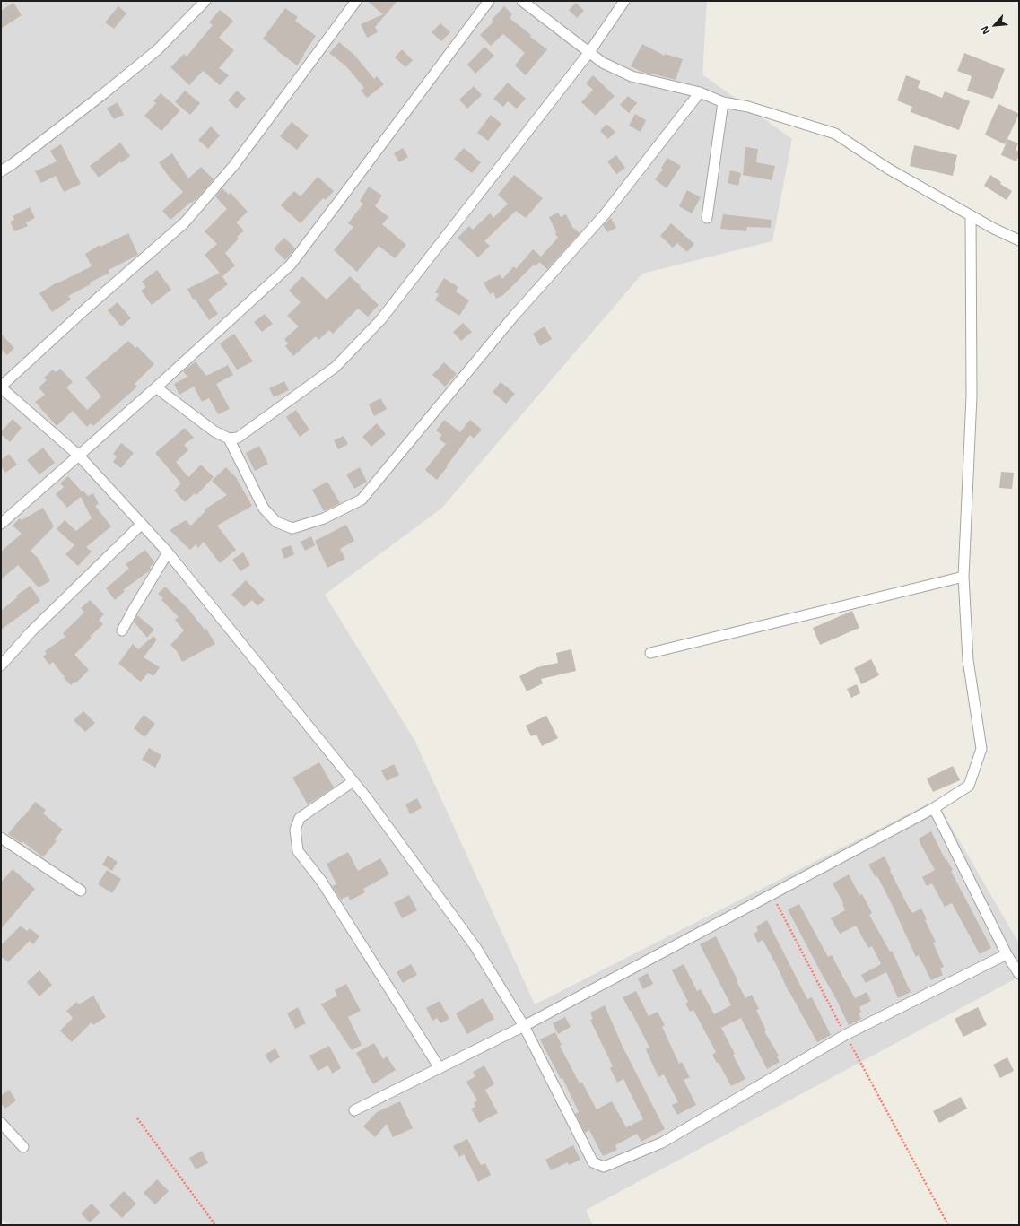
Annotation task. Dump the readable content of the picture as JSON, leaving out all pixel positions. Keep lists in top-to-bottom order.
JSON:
{
  "north": "bottom left"
}
